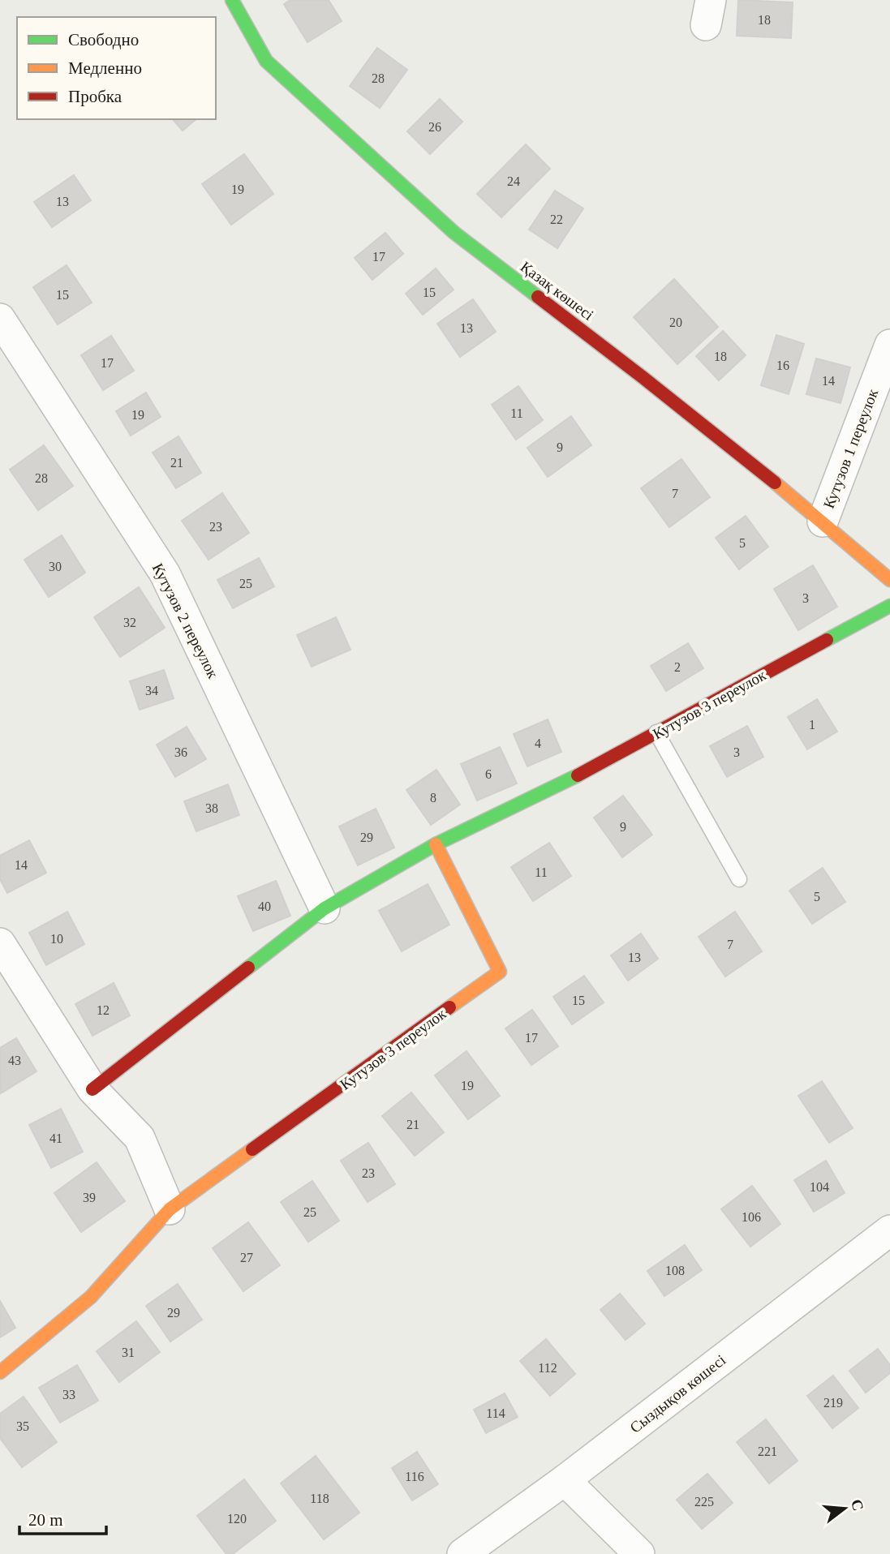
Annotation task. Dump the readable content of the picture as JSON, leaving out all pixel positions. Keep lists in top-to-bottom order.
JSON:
{
  "streets": {
    "street": [
      "Қазақ көшесі",
      "Кутузов 1 переулок",
      "Кутузов 2 переулок",
      "Кутузов 3 переулок",
      "Сыздықов көшесі"
    ]
  },
  "crossings": [
    ["Қазақ көшесі", "Кутузов 1 переулок"],
    ["Кутузов 2 переулок", "Кутузов 3 переулок"]
  ],
  "house_numbers": [
    "18",
    "28",
    "26",
    "24",
    "19",
    "13",
    "22",
    "17",
    "15",
    "15",
    "20",
    "13",
    "18",
    "17",
    "16",
    "14",
    "11",
    "19",
    "9",
    "21",
    "28",
    "7",
    "23",
    "5",
    "30",
    "25",
    "3",
    "32",
    "2",
    "34",
    "1",
    "4",
    "36",
    "3",
    "6",
    "8",
    "38",
    "9",
    "29",
    "14",
    "11",
    "5",
    "40",
    "10",
    "7",
    "13",
    "15",
    "12",
    "17",
    "43",
    "19",
    "21",
    "41",
    "23",
    "104",
    "39",
    "25",
    "106",
    "27",
    "108",
    "29",
    "31",
    "112",
    "33",
    "219",
    "114",
    "35",
    "221",
    "116",
    "118",
    "225",
    "120"
  ],
  "legend": ["Свободно", "Медленно", "Пробка"],
  "scale_bar": "20 m",
  "north": "right"
}
